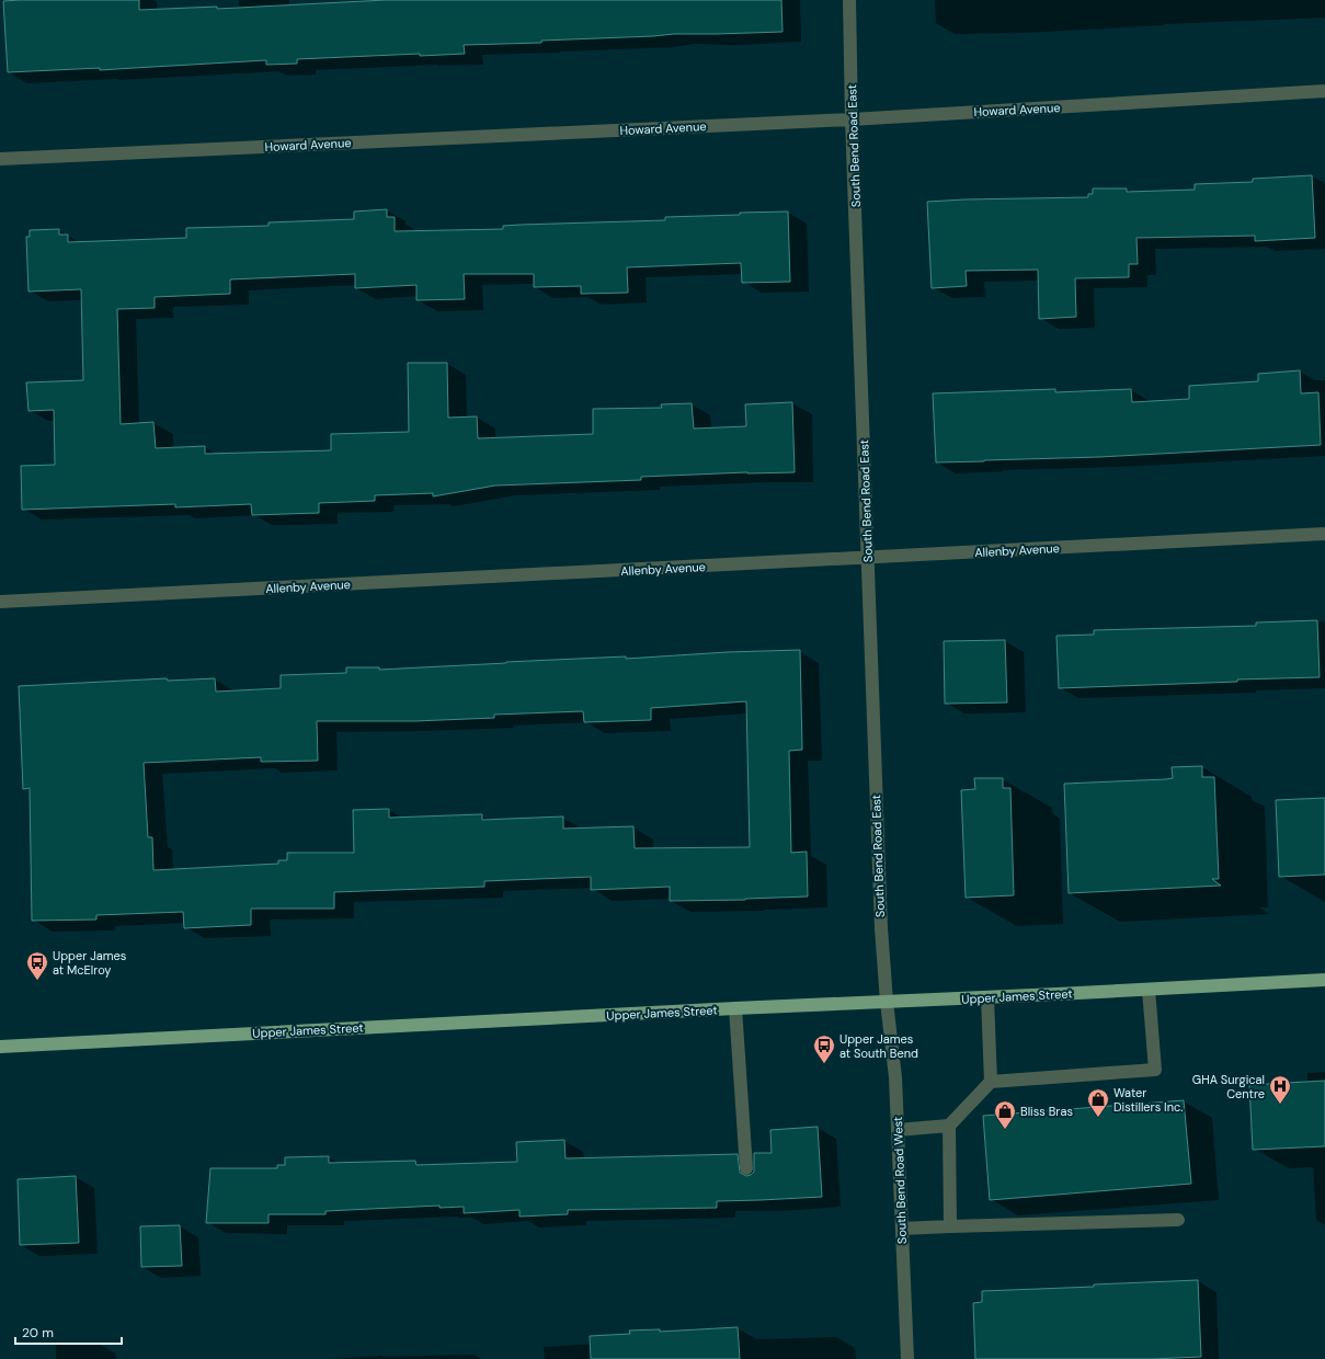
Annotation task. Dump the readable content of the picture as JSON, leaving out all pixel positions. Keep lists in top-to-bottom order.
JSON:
{
  "streets": {
    "main road": ["Upper James Street"],
    "street": [
      "Howard Avenue",
      "South Bend Road East",
      "Allenby Avenue",
      "South Bend Road West"
    ]
  },
  "crossings": [
    ["Howard Avenue", "South Bend Road East"],
    ["South Bend Road East", "Allenby Avenue"],
    ["South Bend Road East", "Upper James Street"],
    ["South Bend Road East", "South Bend Road West"],
    ["Upper James Street", "South Bend Road West"]
  ],
  "places": {
    "bus stop": ["Upper James at McElroy", "Upper James at South Bend"],
    "hospital": ["GHA Surgical Centre"],
    "shop": ["Water Distillers Inc.", "Bliss Bras"]
  },
  "scale_bar": "20 m"
}
